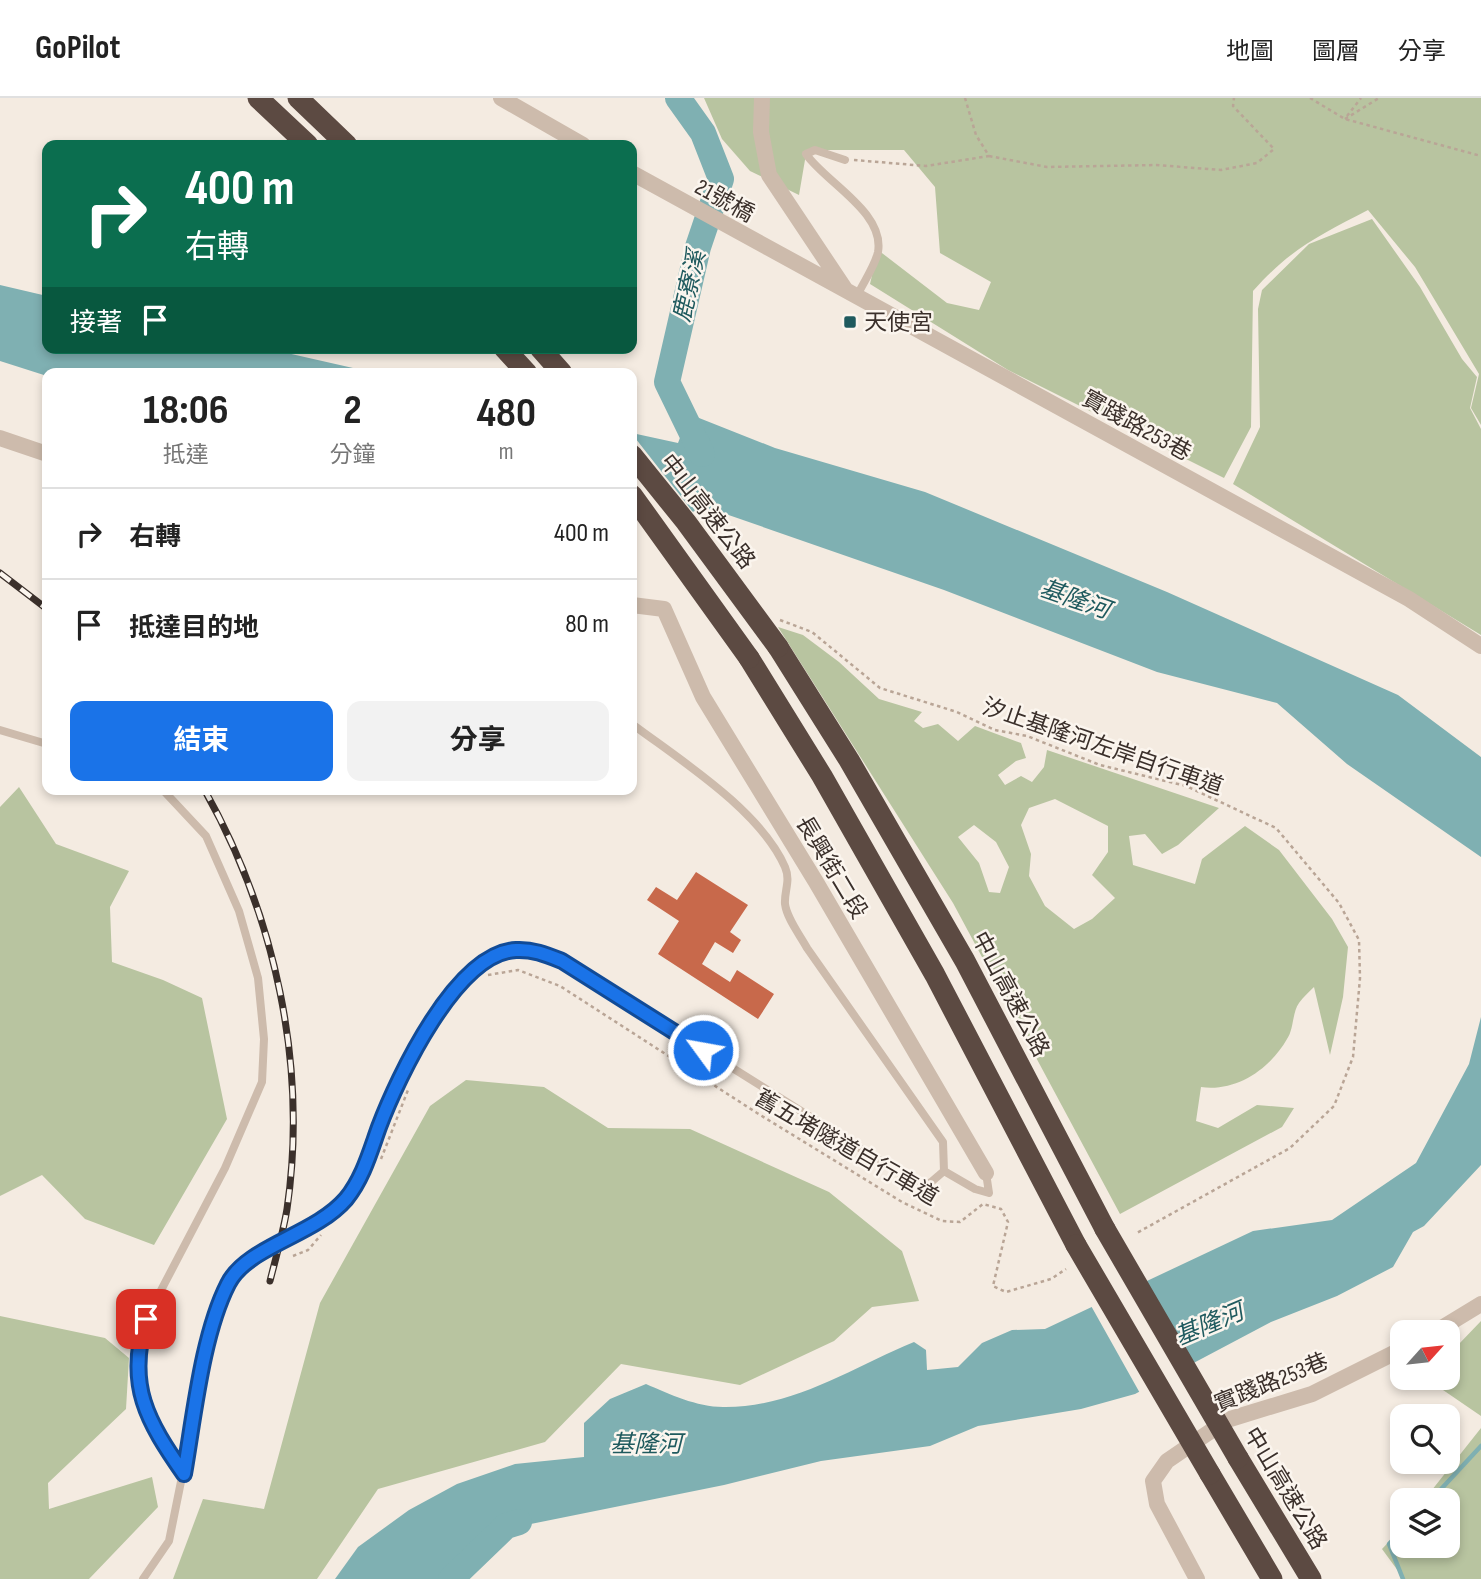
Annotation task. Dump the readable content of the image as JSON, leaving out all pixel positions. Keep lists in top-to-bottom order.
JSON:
{
  "streets": {
    "highway": ["中山高速公路"],
    "street": ["21號橋", "實踐路253巷", "長興街二段"],
    "path": ["汐止基隆河左岸自行車道", "舊五堵隧道自行車道"]
  },
  "crossings": [
    ["21號橋", "實踐路253巷"]
  ],
  "water": ["鹿寮溪", "基隆河"],
  "places": {
    "transit": ["天使宮"]
  },
  "north": "top right",
  "page": {
    "header": "GoPilot",
    "nav": ["地圖", "圖層", "分享"],
    "turn": ["400 m", "右轉"],
    "then": "接著",
    "eta": [
      "18:06",
      "抵達",
      "2",
      "分鐘",
      "480",
      "m"
    ],
    "list": [
      {
        "name": "右轉",
        "value": "400 m"
      },
      {
        "name": "抵達目的地",
        "value": "80 m"
      }
    ],
    "buttons": ["結束", "分享"]
  }
}
